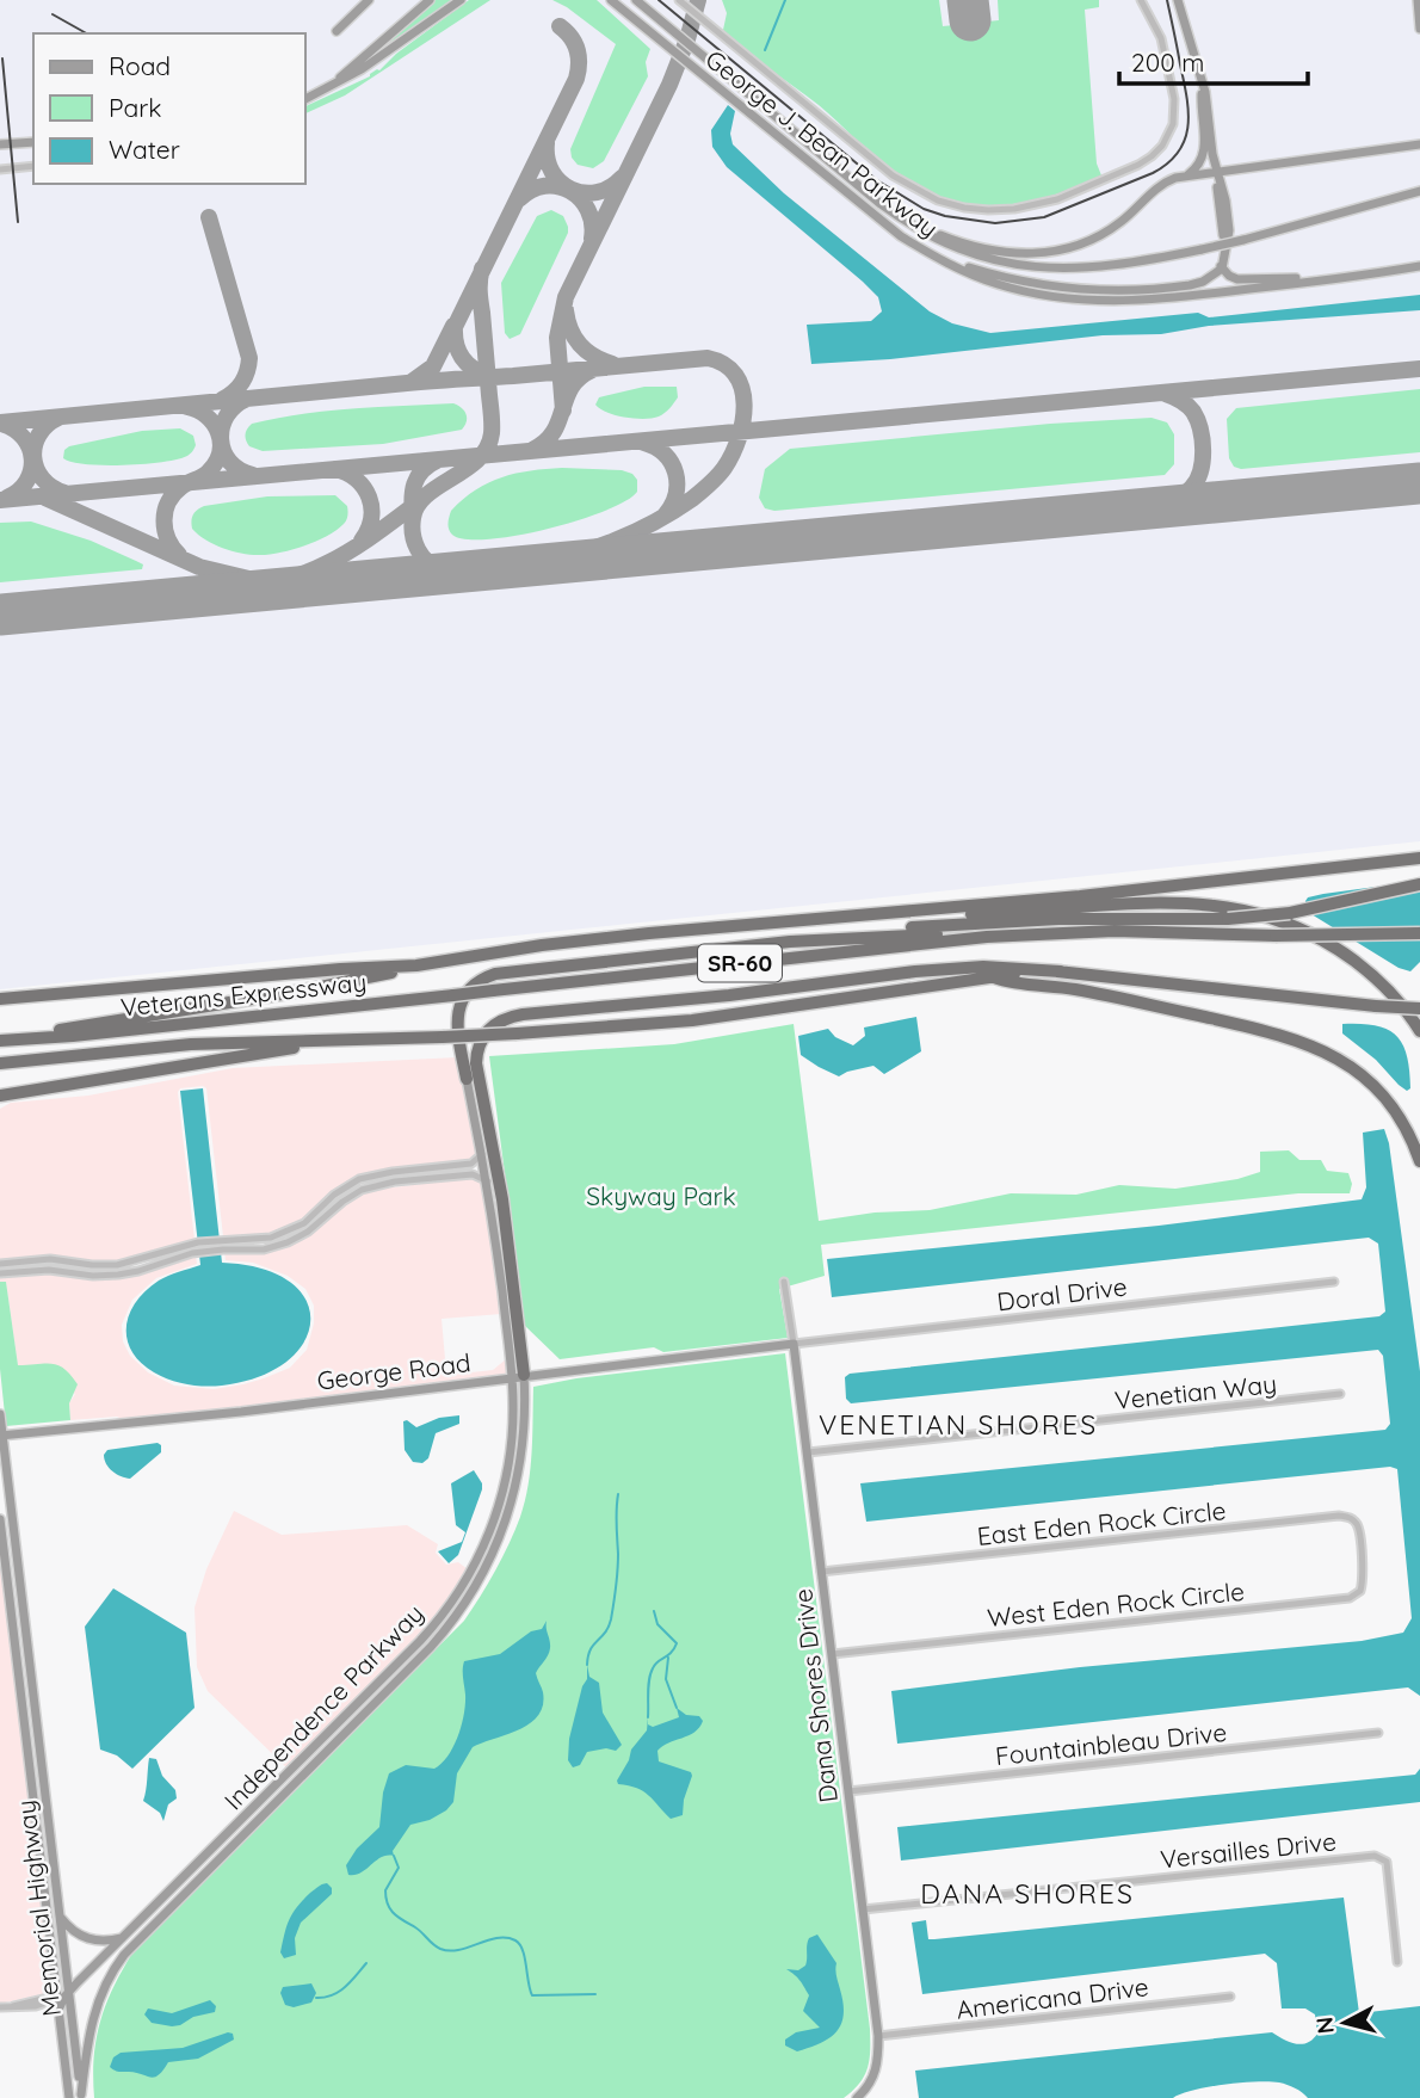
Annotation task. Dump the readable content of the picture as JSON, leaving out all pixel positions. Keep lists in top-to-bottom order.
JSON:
{
  "streets": {
    "highway": ["SR-60", "Veterans Expressway"],
    "street": [
      "George J. Bean Parkway",
      "Doral Drive",
      "George Road",
      "Venetian Way",
      "East Eden Rock Circle",
      "West Eden Rock Circle",
      "Dana Shores Drive",
      "Independence Parkway",
      "Fountainbleau Drive",
      "Versailles Drive",
      "Memorial Highway",
      "Americana Drive"
    ]
  },
  "crossings": [
    ["SR-60", "Veterans Expressway"],
    ["Doral Drive", "George Road"],
    ["Doral Drive", "Dana Shores Drive"],
    ["George Road", "Dana Shores Drive"],
    ["George Road", "Independence Parkway"],
    ["George Road", "Memorial Highway"],
    ["Venetian Way", "Dana Shores Drive"],
    ["East Eden Rock Circle", "West Eden Rock Circle"],
    ["East Eden Rock Circle", "Dana Shores Drive"],
    ["West Eden Rock Circle", "Dana Shores Drive"],
    ["Dana Shores Drive", "Fountainbleau Drive"],
    ["Dana Shores Drive", "Versailles Drive"],
    ["Dana Shores Drive", "Americana Drive"],
    ["Independence Parkway", "Memorial Highway"]
  ],
  "districts": ["VENETIAN SHORES", "DANA SHORES"],
  "parks": ["Skyway Park"],
  "legend": ["Road", "Park", "Water"],
  "scale_bar": "200 m",
  "north": "left"
}
